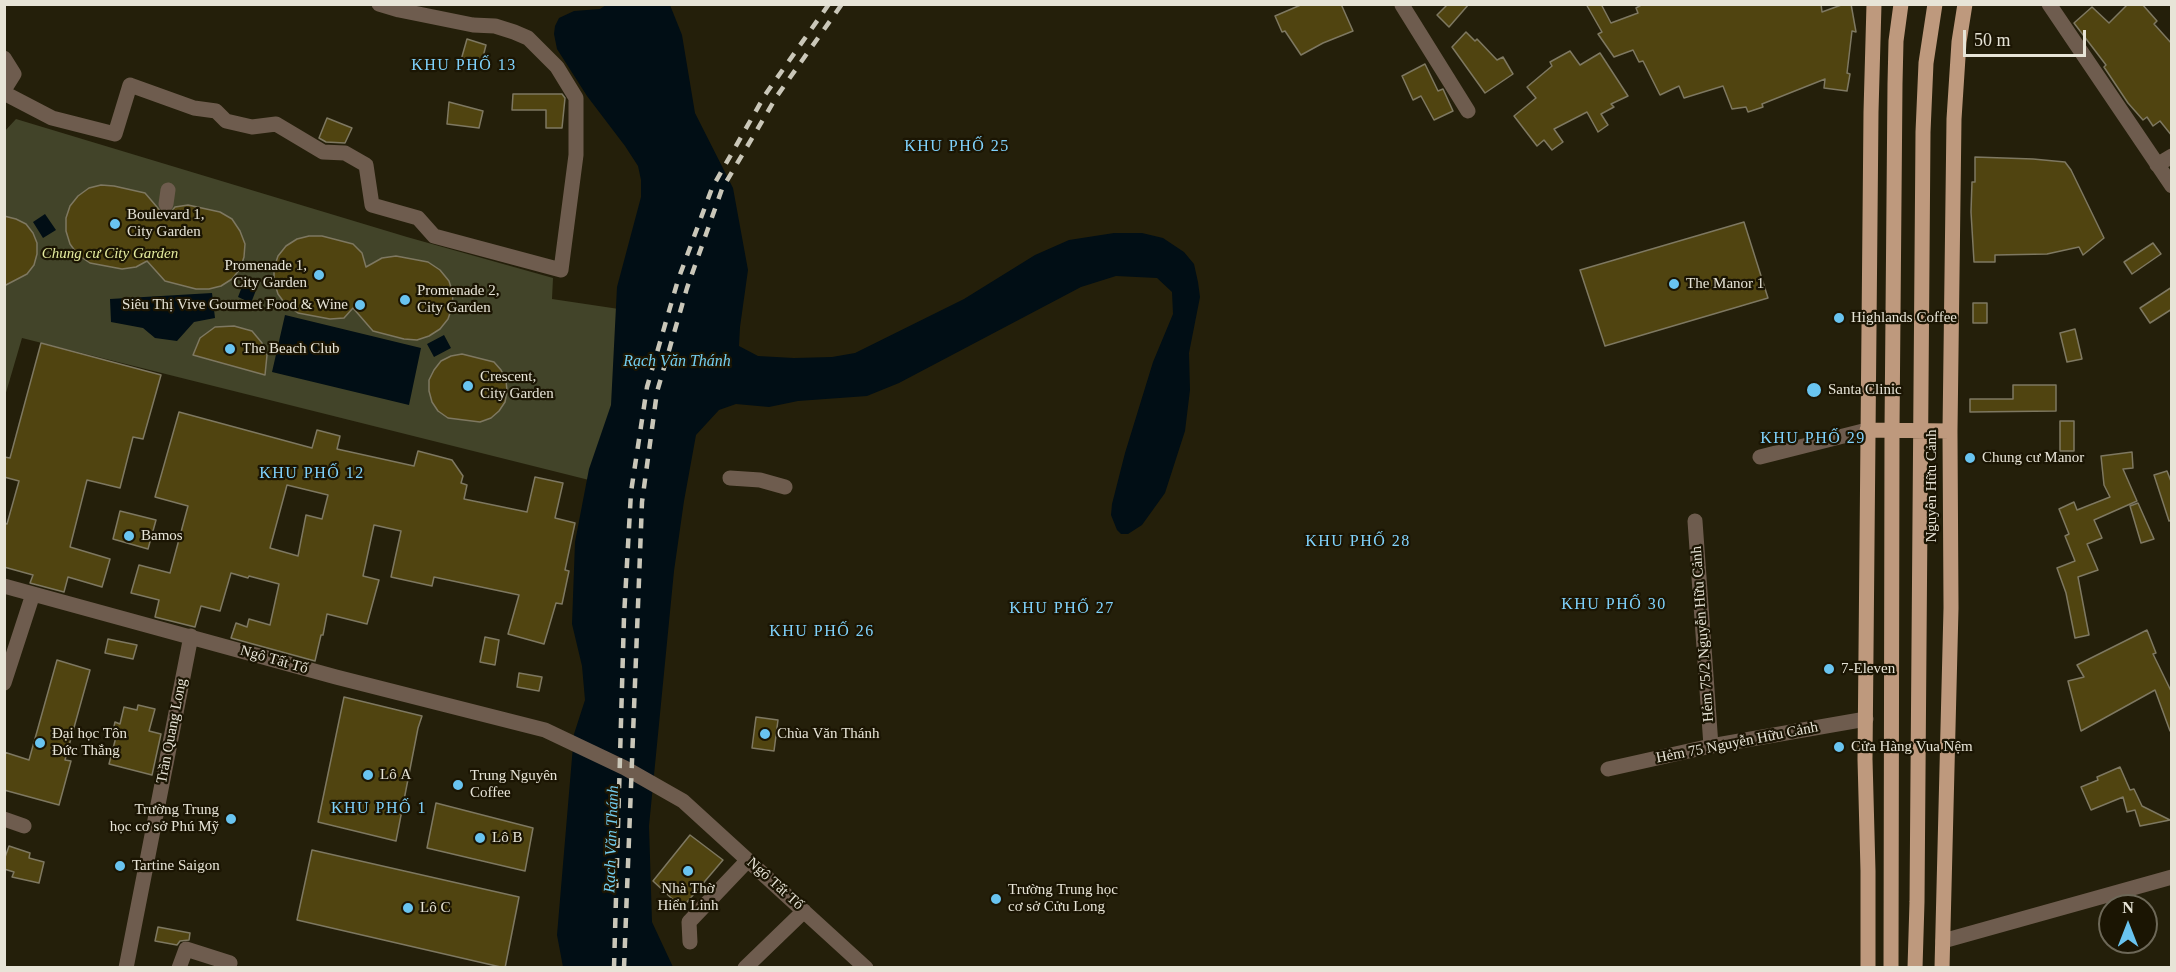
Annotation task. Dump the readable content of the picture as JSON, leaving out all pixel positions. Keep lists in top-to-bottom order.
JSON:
{
  "streets": {
    "main road": ["Nguyễn Hữu Cảnh"],
    "street": [
      "Hẻm 75/2 Nguyễn Hữu Cảnh",
      "Ngô Tất Tố",
      "Trần Quang Long",
      "Hẻm 75 Nguyễn Hữu Cảnh"
    ]
  },
  "crossings": [
    ["Hẻm 75/2 Nguyễn Hữu Cảnh", "Hẻm 75 Nguyễn Hữu Cảnh"],
    ["Ngô Tất Tố", "Trần Quang Long"]
  ],
  "districts": [
    "KHU PHỐ 13",
    "KHU PHỐ 25",
    "KHU PHỐ 29",
    "KHU PHỐ 12",
    "KHU PHỐ 28",
    "KHU PHỐ 30",
    "KHU PHỐ 27",
    "KHU PHỐ 26",
    "KHU PHỐ 1"
  ],
  "water": ["Rạch Văn Thánh"],
  "parks": ["Chung cư City Garden"],
  "places": [
    "Boulevard 1, City Garden",
    "Promenade 1, City Garden",
    "The Manor 1",
    "Promenade 2, City Garden",
    "Siêu Thị Vive Gourmet Food & Wine",
    "Highlands Coffee",
    "The Beach Club",
    "Crescent, City Garden",
    "Santa Clinic",
    "Chung cư Manor",
    "Bamos",
    "7-Eleven",
    "Chùa Văn Thánh",
    "Đại học Tôn Đức Thắng",
    "Cửa Hàng Vua Nệm",
    "Lô A",
    "Trung Nguyên Coffee",
    "Trường Trung học cơ sở Phú Mỹ",
    "Lô B",
    "Tartine Saigon",
    "Nhà Thờ Hiển Linh",
    "Trường Trung học cơ sở Cửu Long",
    "Lô C"
  ],
  "scale_bar": "50 m",
  "north": "top"
}
